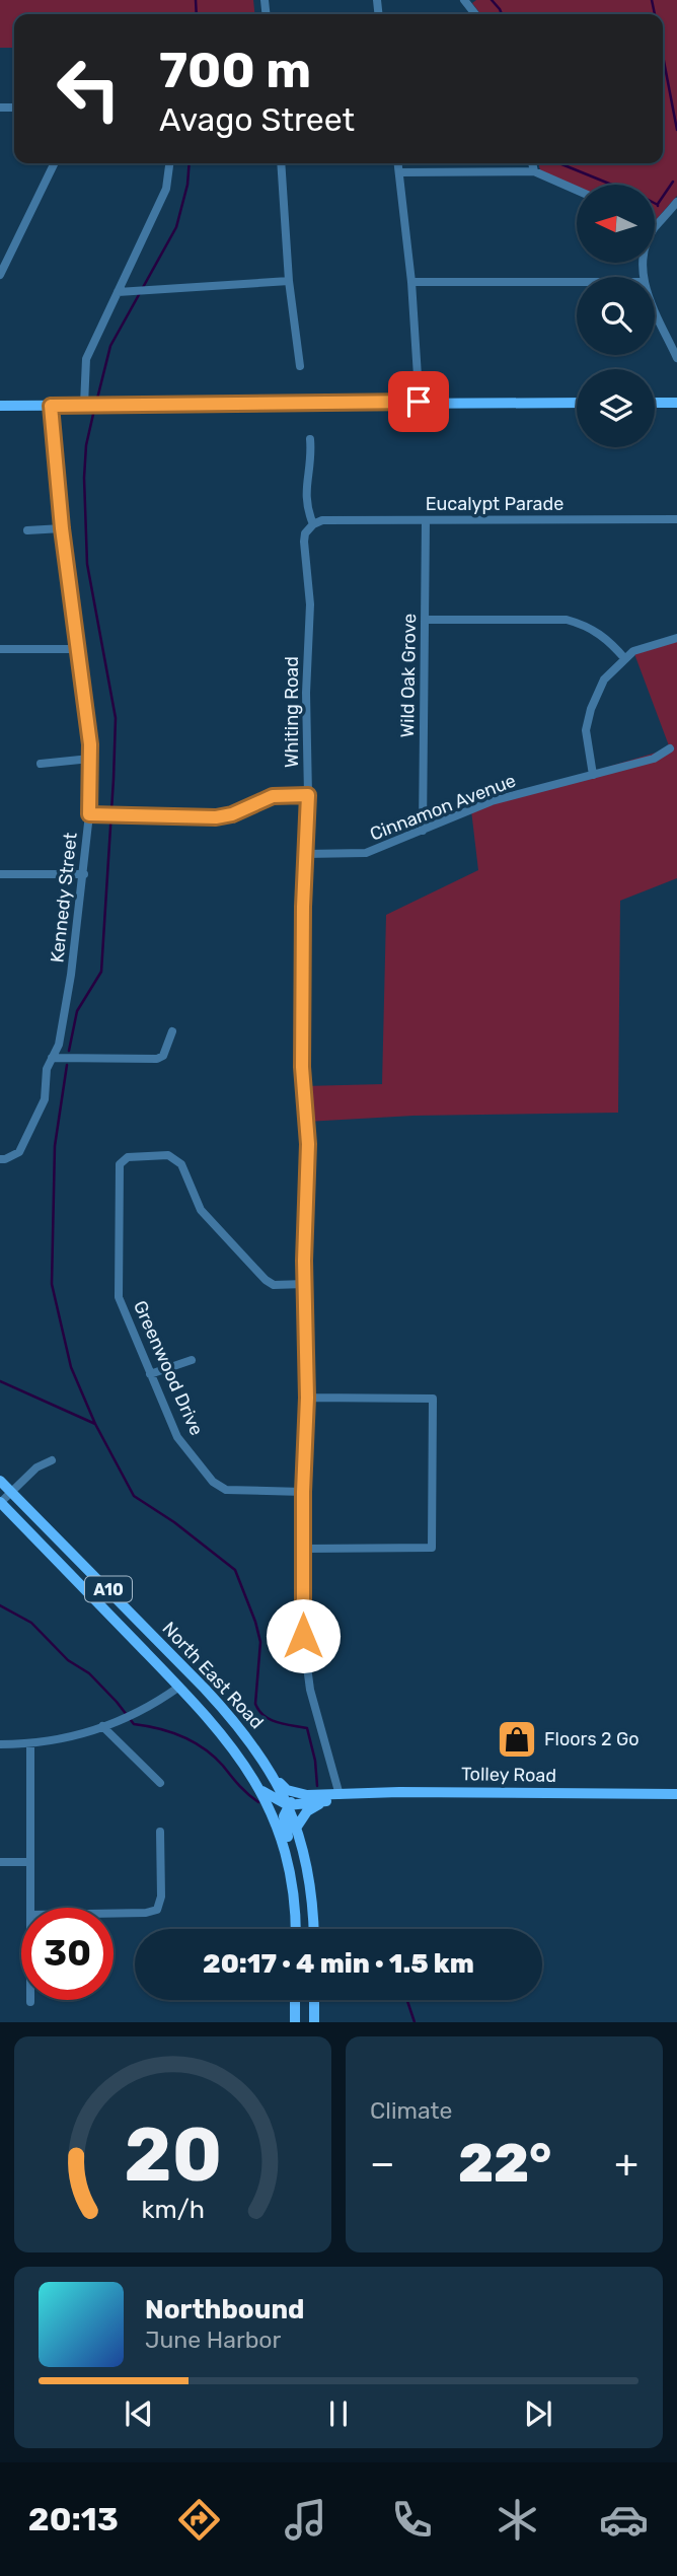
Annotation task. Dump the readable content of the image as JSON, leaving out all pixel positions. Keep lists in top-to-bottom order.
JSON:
{
  "streets": {
    "main road": ["A10", "North East Road", "Tolley Road"],
    "street": [
      "Eucalypt Parade",
      "Wild Oak Grove",
      "Whiting Road",
      "Cinnamon Avenue",
      "Kennedy Street",
      "Greenwood Drive"
    ]
  },
  "crossings": [
    ["Eucalypt Parade", "Wild Oak Grove"],
    ["Eucalypt Parade", "Whiting Road"],
    ["Wild Oak Grove", "Cinnamon Avenue"],
    ["Whiting Road", "Cinnamon Avenue"],
    ["Whiting Road", "Greenwood Drive"],
    ["Whiting Road", "Tolley Road"]
  ],
  "places": {
    "shop": ["Floors 2 Go"]
  },
  "north": "left",
  "page": {
    "turn": ["700 m", "Avago Street"],
    "limit": "30",
    "trip": "20:17 · 4 min · 1.5 km",
    "tile": "Climate",
    "heat": ["−", "22°", "+"],
    "song": ["Northbound", "June Harbor"],
    "tabs": "20:13",
    "gauge": ["20", "km/h"]
  }
}
